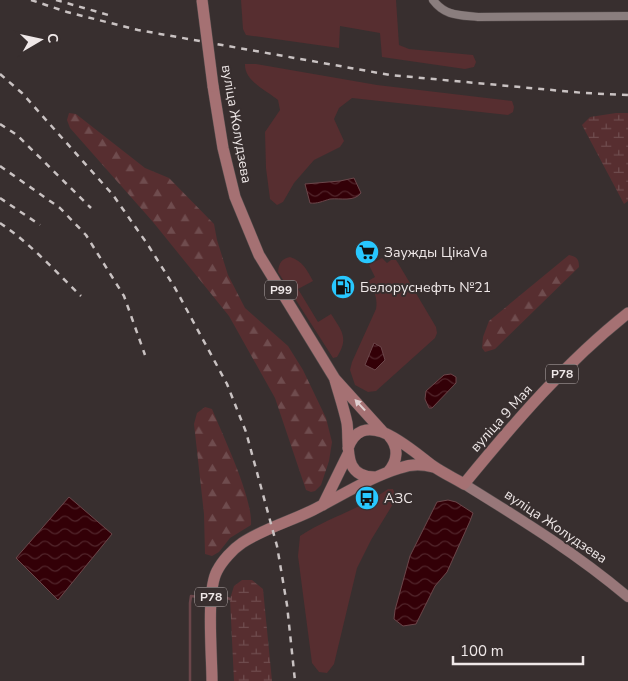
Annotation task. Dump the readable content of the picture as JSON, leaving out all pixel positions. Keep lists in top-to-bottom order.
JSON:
{
  "streets": {
    "main road": [
      "вуліца Жолудзева",
      "Р99",
      "Р78",
      "вуліца 9 Мая"
    ]
  },
  "crossings": [
    ["вуліца Жолудзева", "Р99"],
    ["вуліца Жолудзева", "Р78"],
    ["вуліца Жолудзева", "вуліца 9 Мая"],
    ["Р99", "Р78"],
    ["Р78", "вуліца 9 Мая"]
  ],
  "places": {
    "supermarket": ["Заужды ЦікаVа"],
    "fuel station": ["Белоруснефть №21"],
    "bus stop": ["АЗС"]
  },
  "scale_bar": "100 m",
  "north": "right"
}
